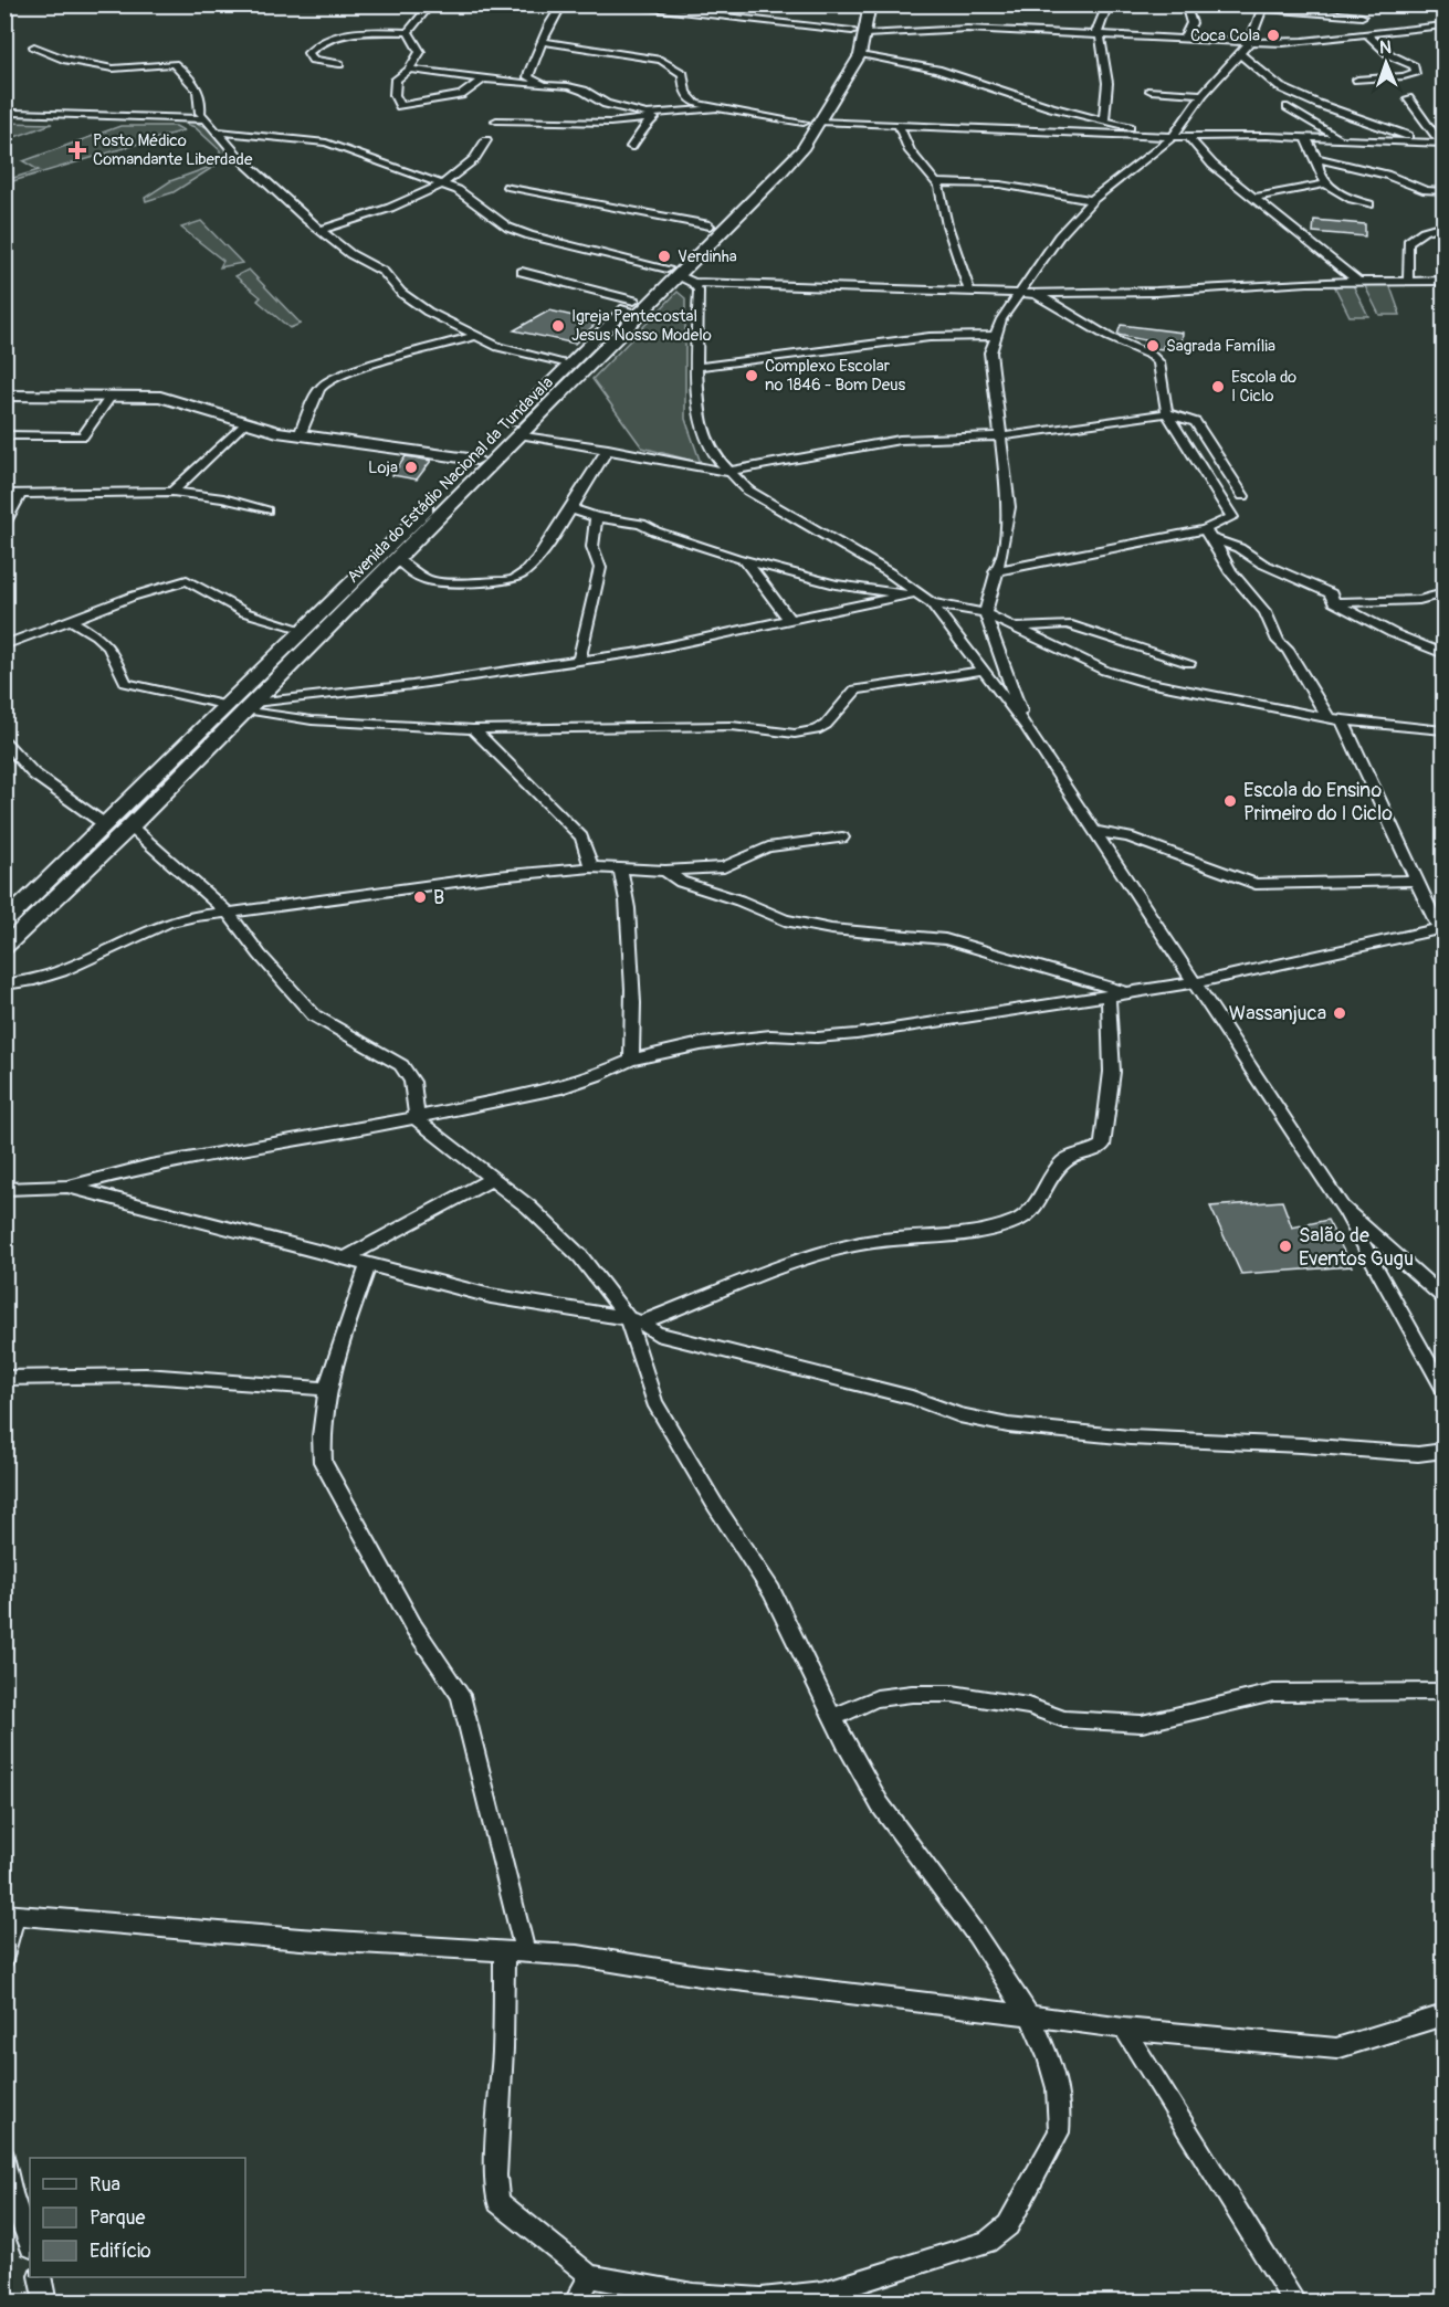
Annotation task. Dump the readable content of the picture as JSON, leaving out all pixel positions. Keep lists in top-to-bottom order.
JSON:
{
  "streets": {
    "street": ["Avenida do Estádio Nacional da Tundavala"]
  },
  "places": {
    "other": [
      "Coca Cola",
      "Verdinha",
      "Igreja Pentecostal Jesus Nosso Modelo",
      "Sagrada Família",
      "Complexo Escolar nº 1846 - Bom Deus",
      "Escola do I Ciclo",
      "Loja",
      "Escola do Ensino Primeiro do I Ciclo",
      "B",
      "Wassanjuca",
      "Salão de Eventos Gugu"
    ],
    "health": ["Posto Médico Comandante Liberdade"]
  },
  "legend": ["Rua", "Parque", "Edifício"],
  "north": "top"
}
